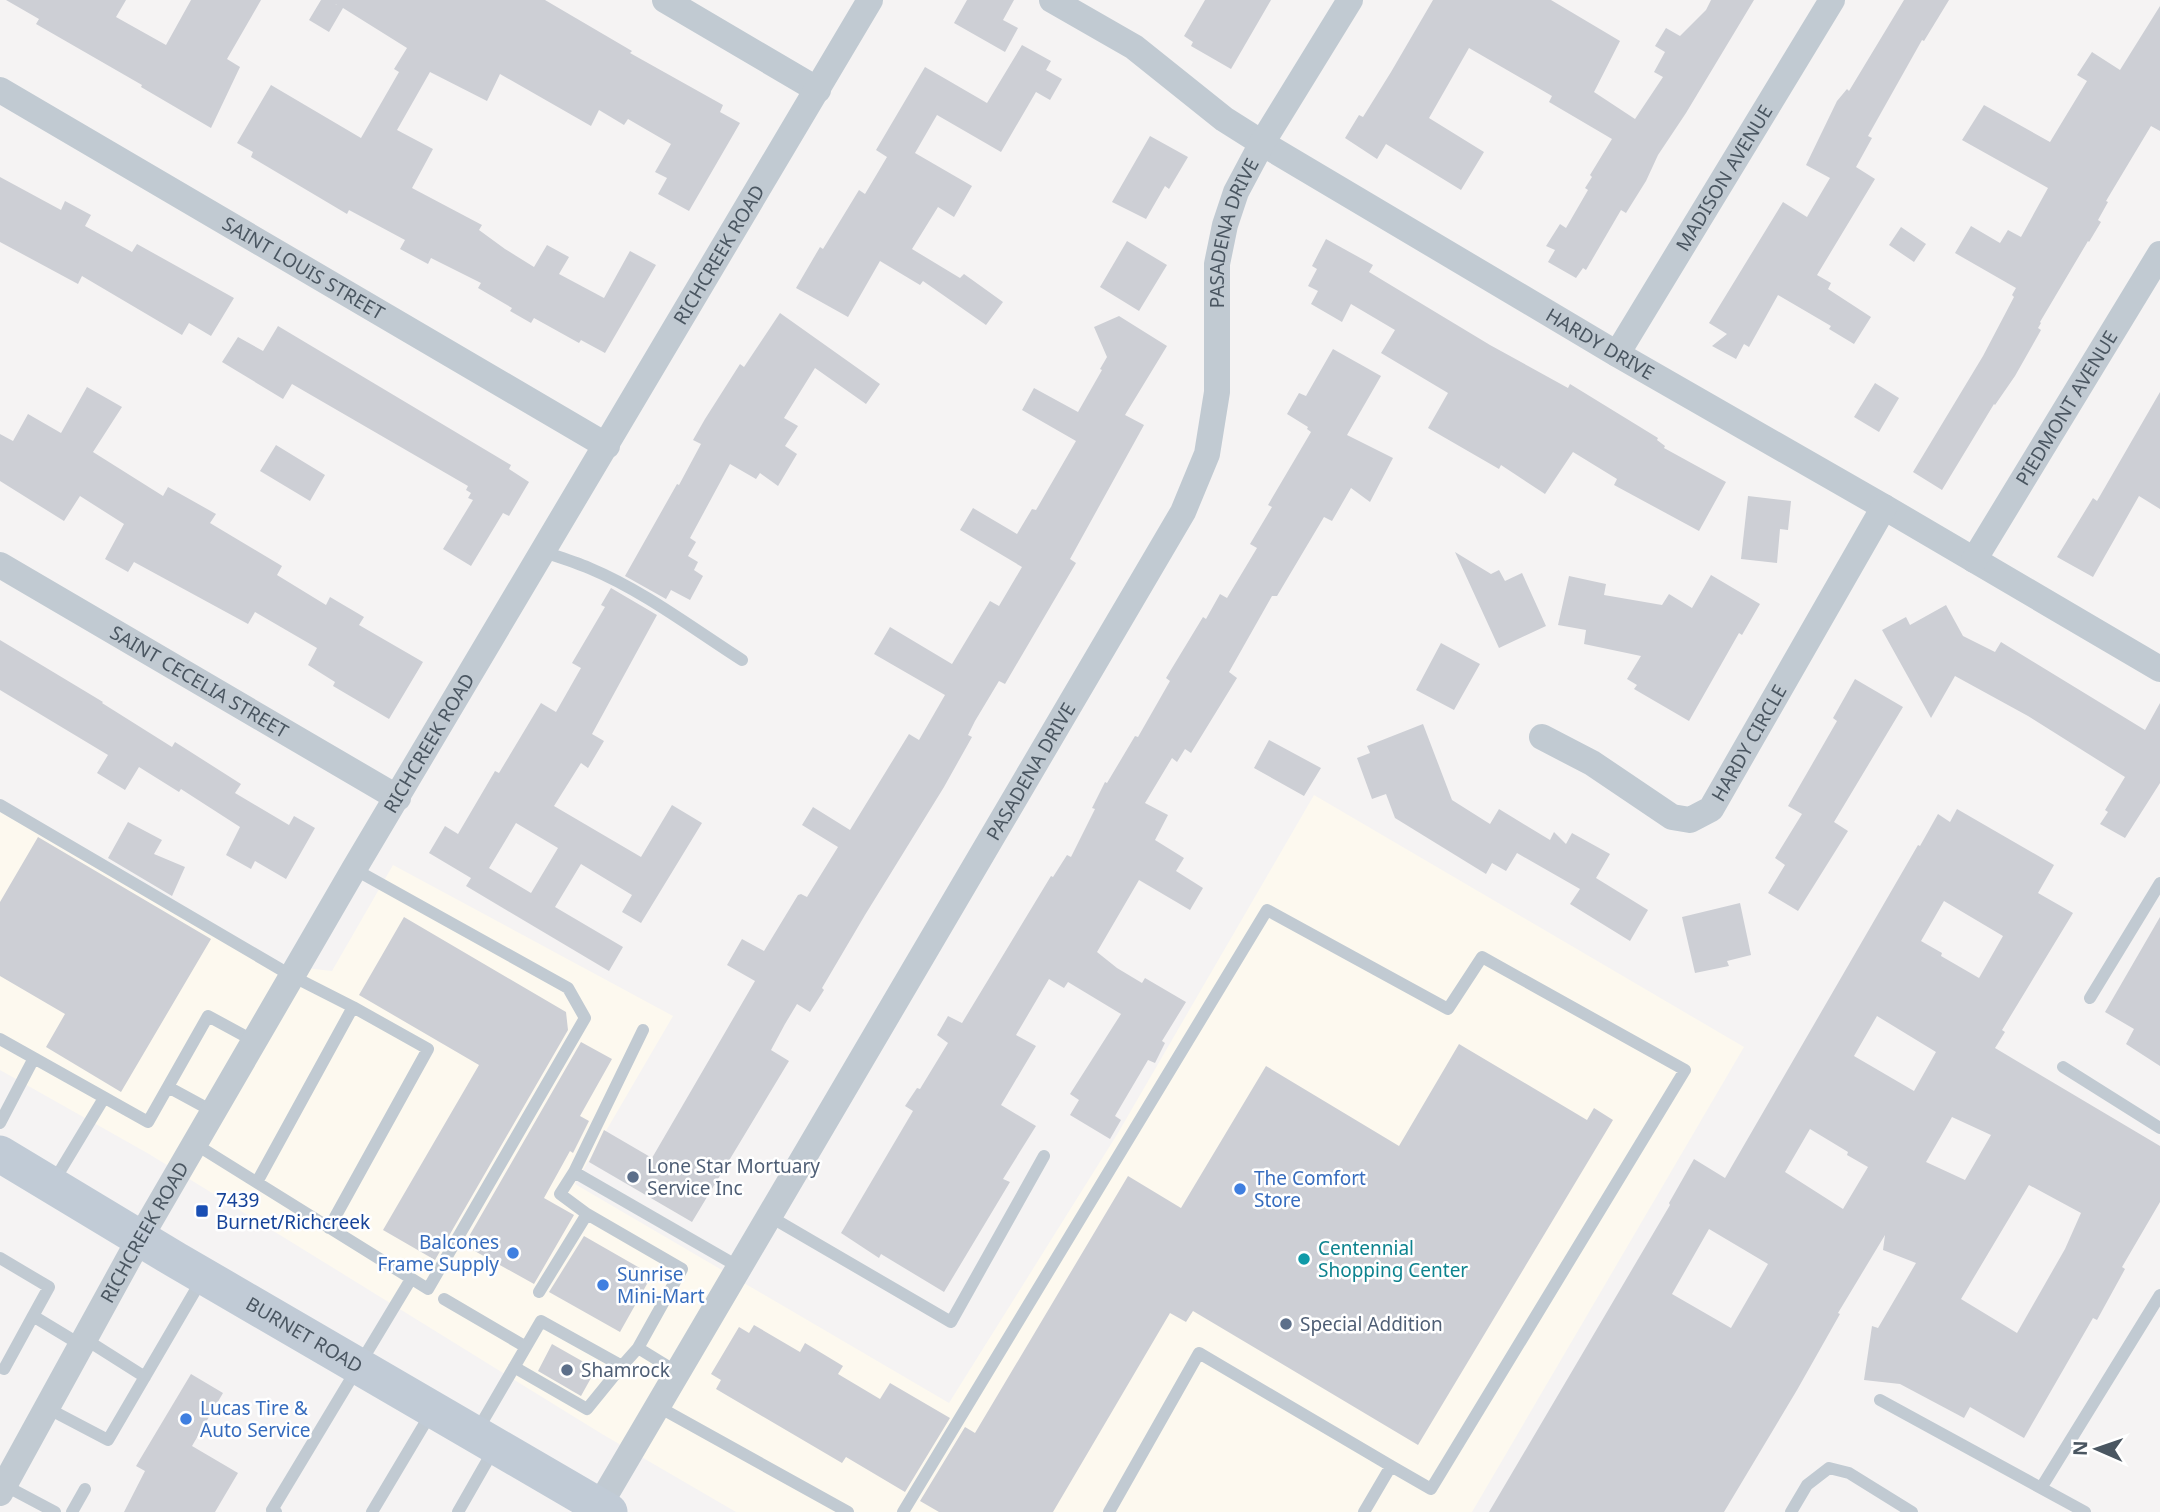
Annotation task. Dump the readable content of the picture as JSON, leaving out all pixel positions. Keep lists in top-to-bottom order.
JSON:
{
  "streets": {
    "main road": ["BURNET ROAD"],
    "street": [
      "MADISON AVENUE",
      "PASADENA DRIVE",
      "RICHCREEK ROAD",
      "SAINT LOUIS STREET",
      "HARDY DRIVE",
      "PIEDMONT AVENUE",
      "SAINT CECELIA STREET",
      "HARDY CIRCLE"
    ]
  },
  "crossings": [
    ["MADISON AVENUE", "HARDY DRIVE"],
    ["PASADENA DRIVE", "HARDY DRIVE"],
    ["PASADENA DRIVE", "BURNET ROAD"],
    ["RICHCREEK ROAD", "SAINT LOUIS STREET"],
    ["RICHCREEK ROAD", "SAINT CECELIA STREET"],
    ["RICHCREEK ROAD", "BURNET ROAD"],
    ["HARDY DRIVE", "PIEDMONT AVENUE"],
    ["HARDY DRIVE", "HARDY CIRCLE"]
  ],
  "places": {
    "other": [
      "Lone Star Mortuary Service Inc",
      "The Comfort Store",
      "Balcones Frame Supply",
      "Centennial Shopping Center",
      "Sunrise Mini-Mart",
      "Special Addition",
      "Shamrock",
      "Lucas Tire & Auto Service"
    ],
    "transit": ["7439 Burnet/Richcreek"]
  },
  "north": "left"
}
